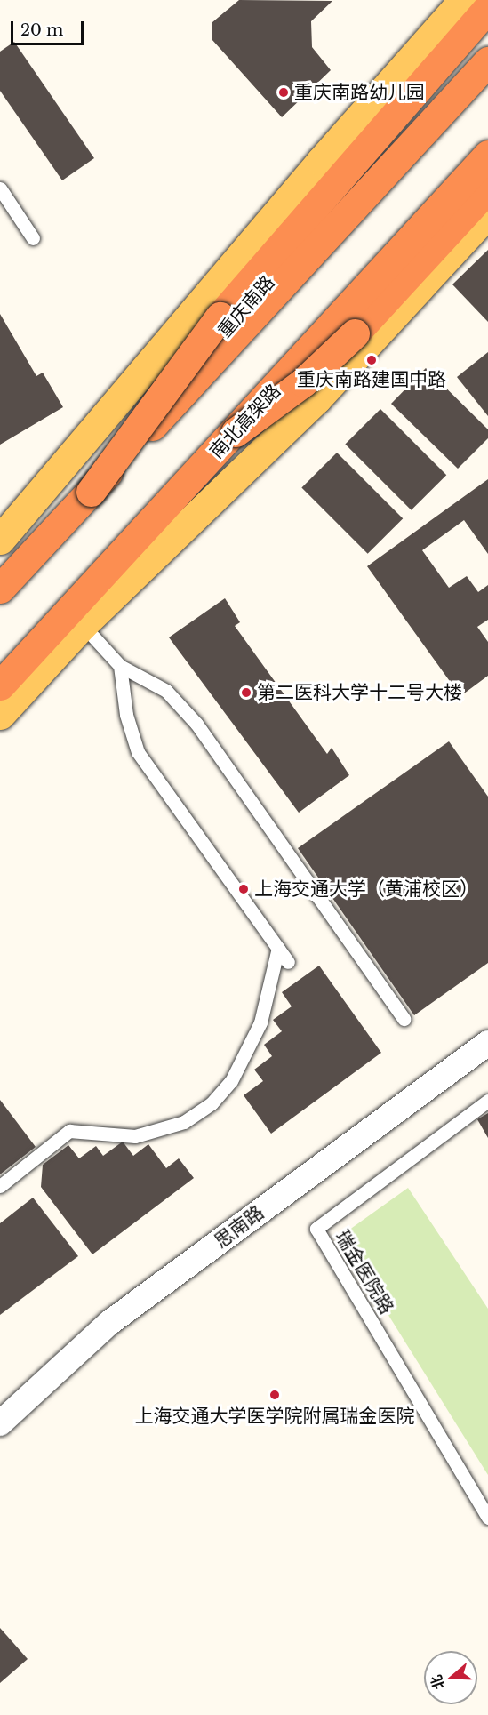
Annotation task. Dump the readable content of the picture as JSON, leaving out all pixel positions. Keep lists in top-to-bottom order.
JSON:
{
  "streets": {
    "highway": ["南北高架路"],
    "main road": ["重庆南路"],
    "street": ["思南路"],
    "lane": ["瑞金医院路"]
  },
  "places": [
    "重庆南路幼儿园",
    "重庆南路建国中路",
    "第二医科大学十二号大楼",
    "上海交通大学（黄浦校区）",
    "上海交通大学医学院附属瑞金医院"
  ],
  "scale_bar": "20 m",
  "north": "left"
}
